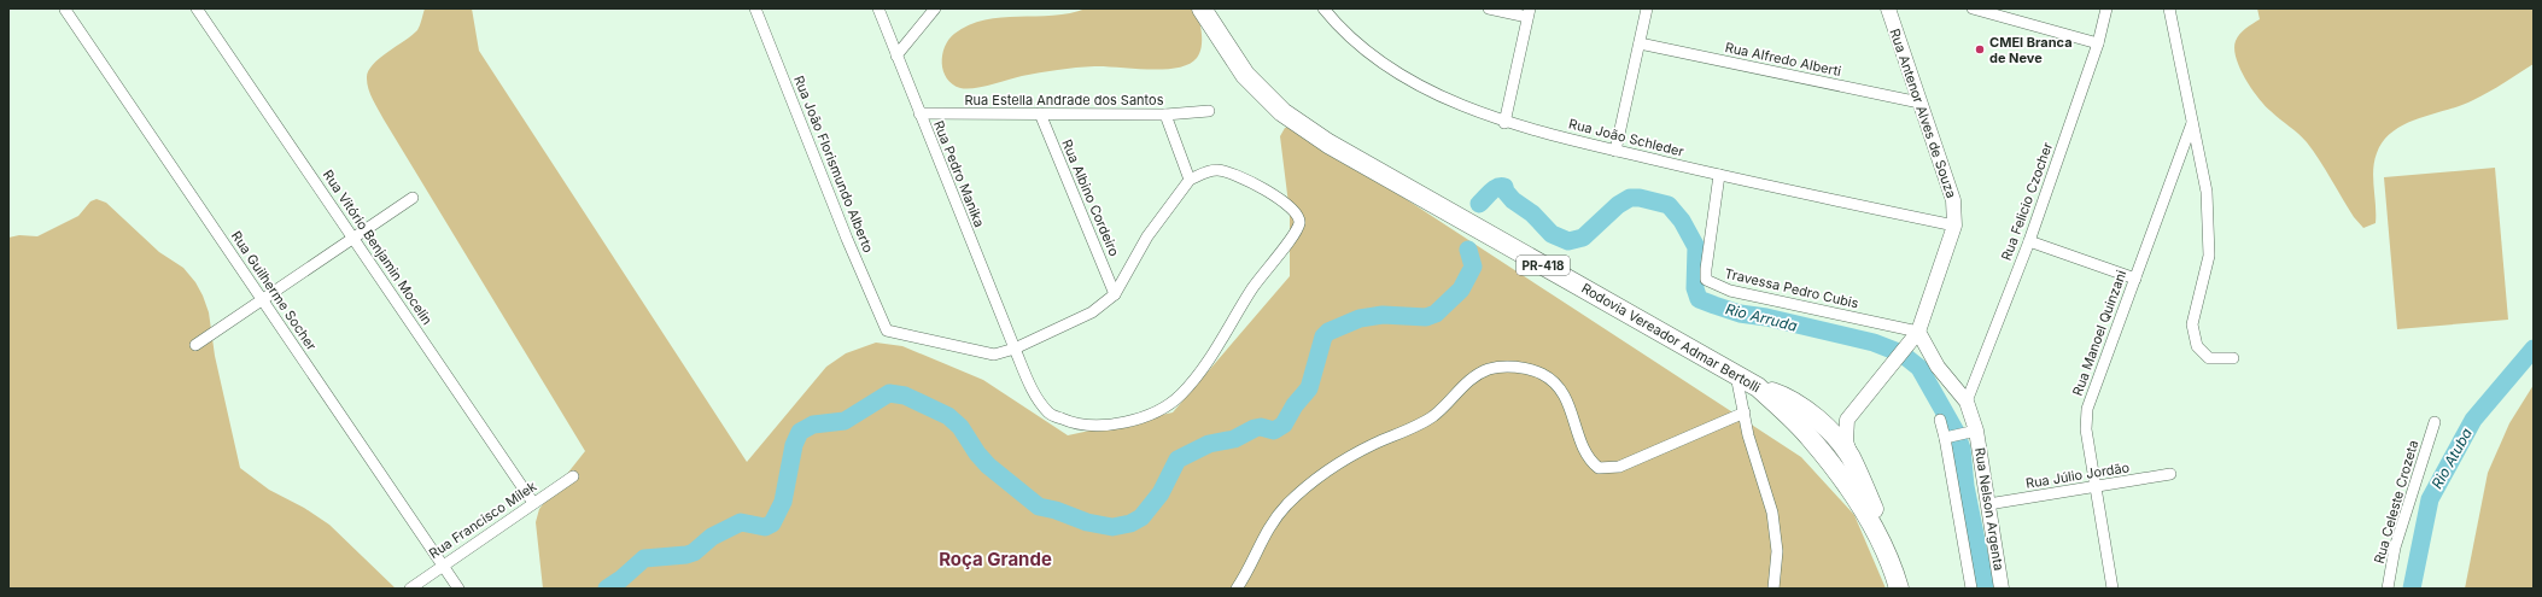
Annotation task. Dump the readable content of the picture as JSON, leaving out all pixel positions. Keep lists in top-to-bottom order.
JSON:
{
  "streets": {
    "highway": ["PR-418", "Rodovia Vereador Admar Bertolli"],
    "main road": ["Rua Antenor Alves de Souza", "Rua Nelson Argenta"],
    "street": [
      "Rua Alfredo Alberti",
      "Rua Estella Andrade dos Santos",
      "Rua João Schleder",
      "Rua João Florismundo Alberto",
      "Rua Pedro Manika",
      "Rua Albino Cordeiro",
      "Rua Felicio Czocher",
      "Rua Vitório Benjamin Mocelin",
      "Travessa Pedro Cubis",
      "Rua Guilherme Socher",
      "Rua Manoel Quinzani",
      "Rua Júlio Jordão",
      "Rua Celeste Crozeta",
      "Rua Francisco Milek"
    ]
  },
  "crossings": [
    ["Rua Alfredo Alberti", "Rua Antenor Alves de Souza"],
    ["Rua Estella Andrade dos Santos", "Rua Pedro Manika"],
    ["Rua Estella Andrade dos Santos", "Rua Albino Cordeiro"],
    ["Rua Antenor Alves de Souza", "Rua João Schleder"],
    ["Rua Antenor Alves de Souza", "Travessa Pedro Cubis"],
    ["Rua Antenor Alves de Souza", "Rua Nelson Argenta"],
    ["Rua João Schleder", "Travessa Pedro Cubis"],
    ["Rua João Florismundo Alberto", "Rua Pedro Manika"],
    ["Rua Felicio Czocher", "Rua Nelson Argenta"],
    ["Rua Vitório Benjamin Mocelin", "Rua Francisco Milek"],
    ["Travessa Pedro Cubis", "Rua Nelson Argenta"],
    ["Rua Guilherme Socher", "Rua Francisco Milek"],
    ["Rua Manoel Quinzani", "Rua Júlio Jordão"],
    ["Rua Júlio Jordão", "Rua Nelson Argenta"]
  ],
  "districts": ["Roça Grande"],
  "water": ["Rio Arruda", "Rio Atuba"],
  "places": ["CMEI Branca de Neve"]
}
